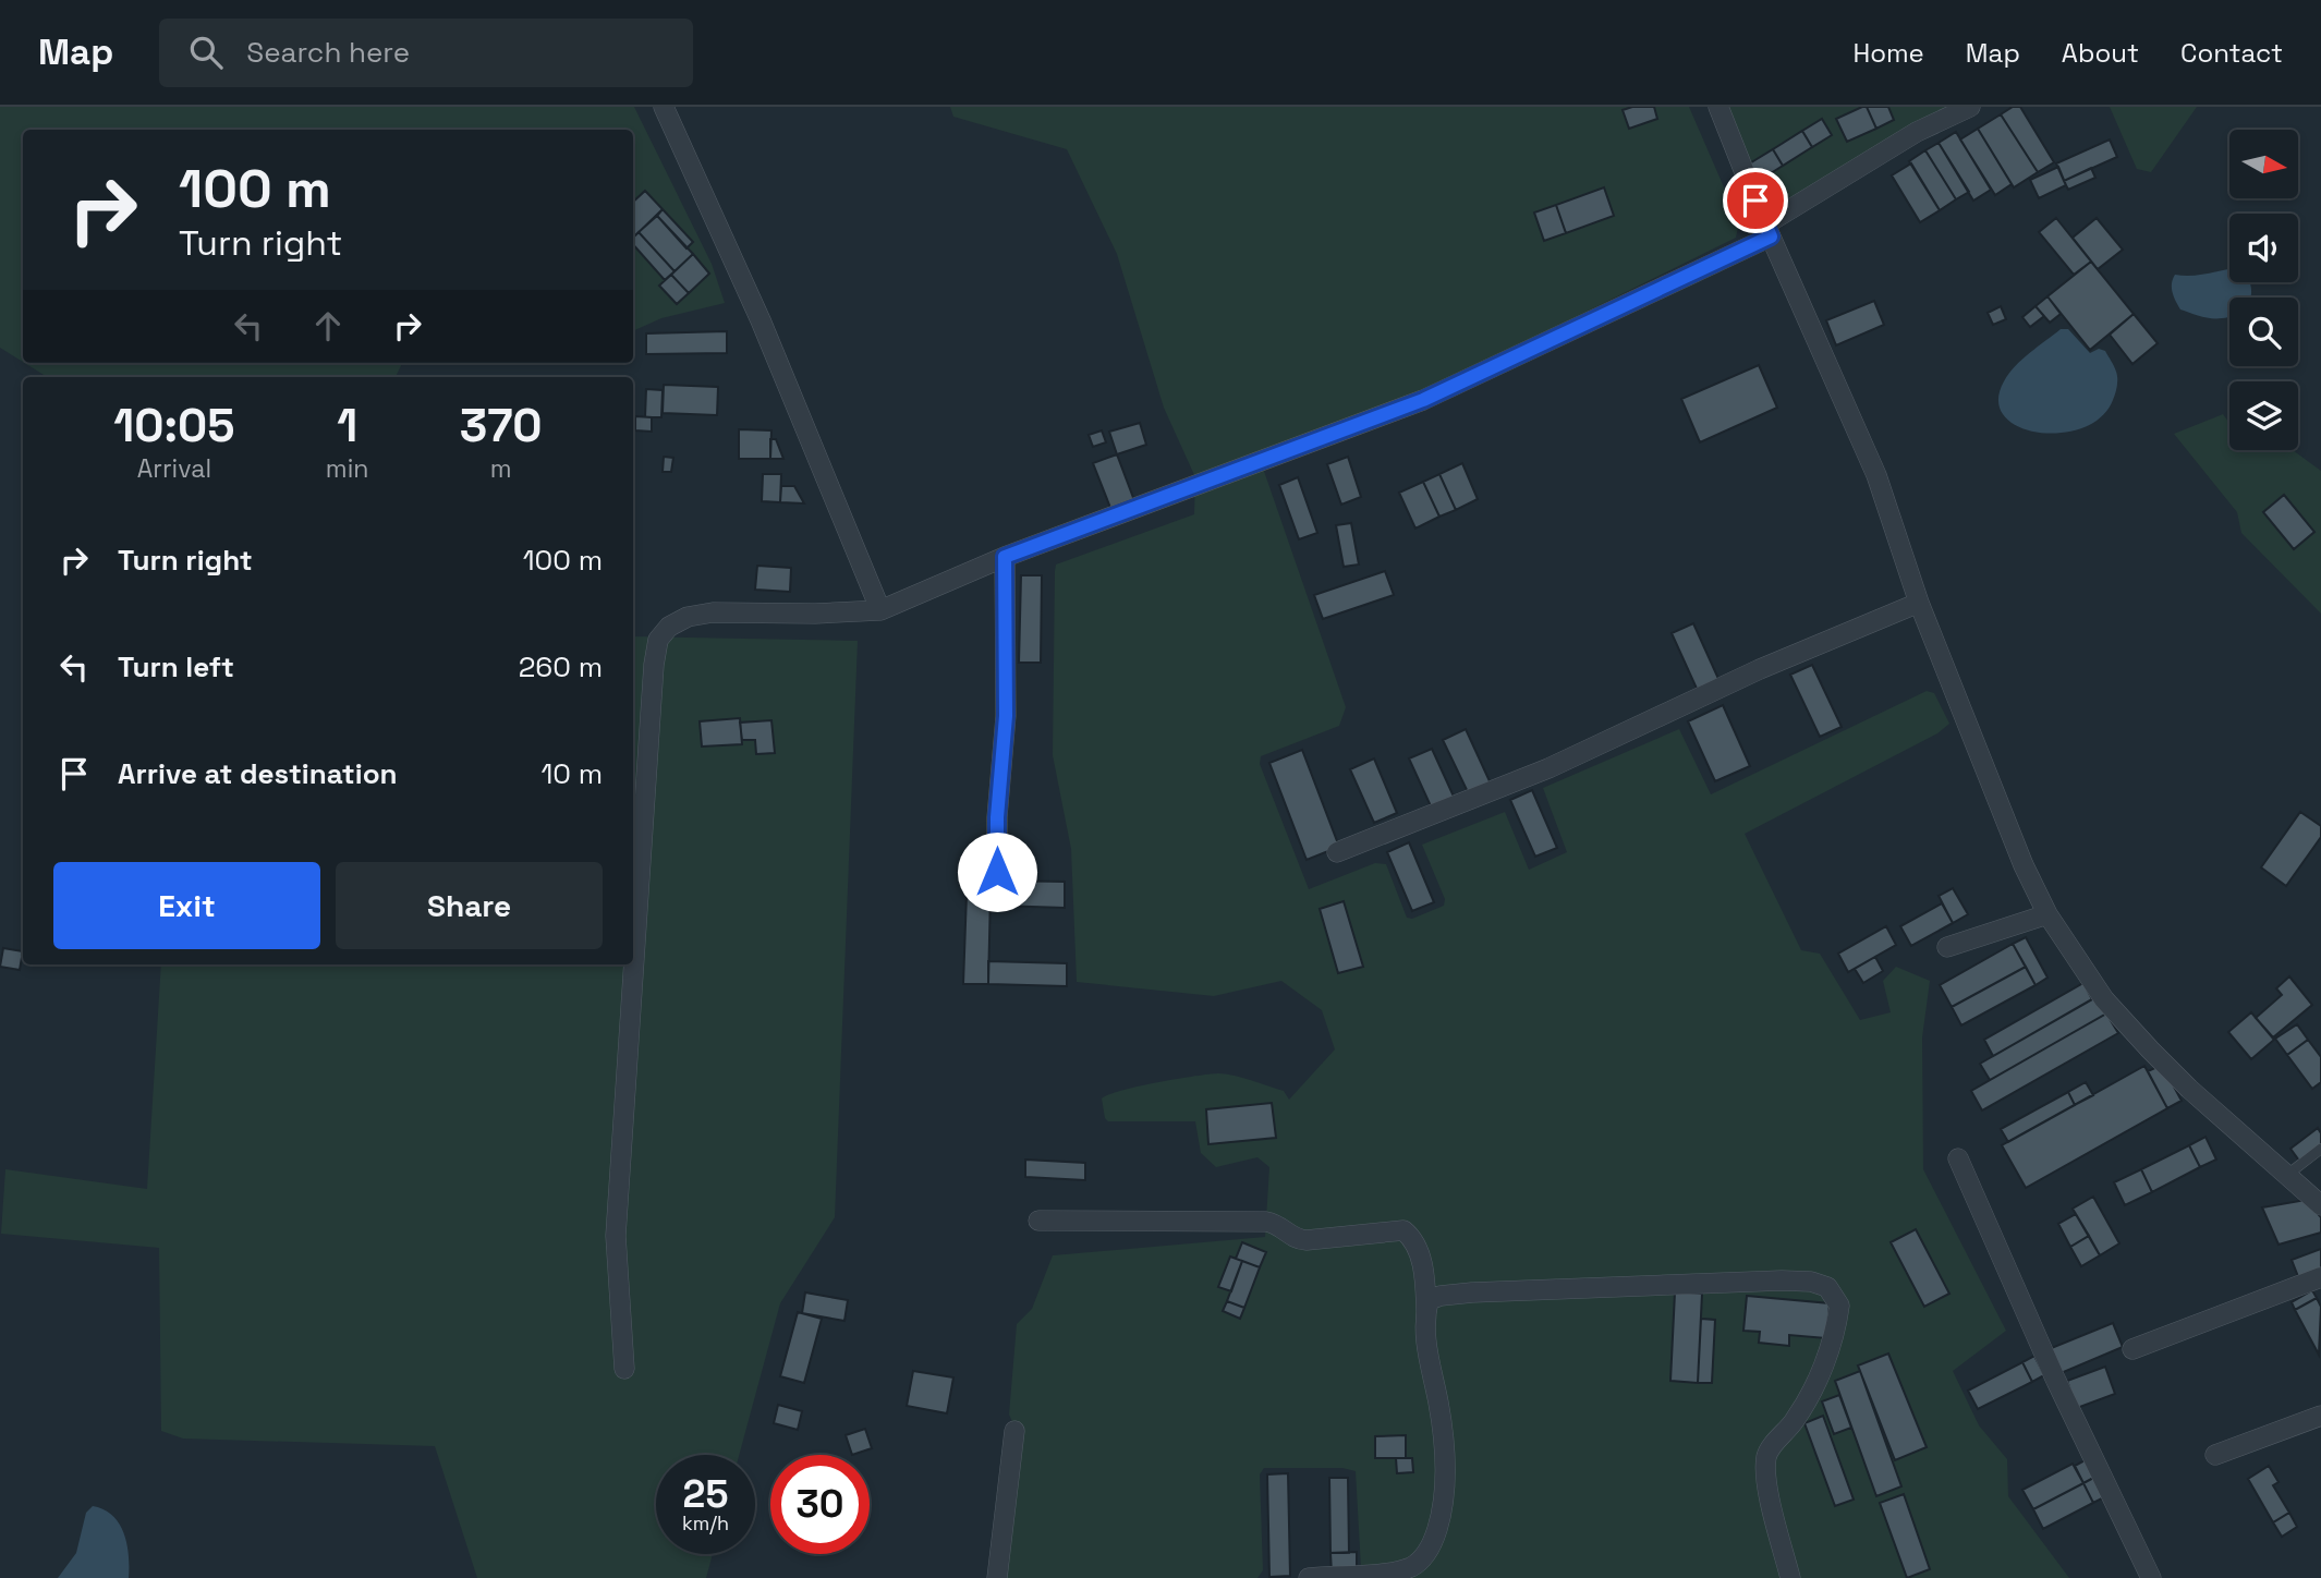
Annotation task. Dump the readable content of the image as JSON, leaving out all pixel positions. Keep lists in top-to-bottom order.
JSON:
{
  "north": "right",
  "page": {
    "header": "Map",
    "search": "Search here",
    "nav": [
      "Home",
      "Map",
      "About",
      "Contact"
    ],
    "turn": ["100 m", "Turn right"],
    "eta": [
      "10:05",
      "Arrival",
      "1",
      "min",
      "370",
      "m"
    ],
    "list": [
      {
        "name": "Turn right",
        "value": "100 m"
      },
      {
        "name": "Turn left",
        "value": "260 m"
      },
      {
        "name": "Arrive at destination",
        "value": "10 m"
      }
    ],
    "buttons": ["Exit", "Share"],
    "speed": "25 km/h",
    "limit": "30"
  }
}
